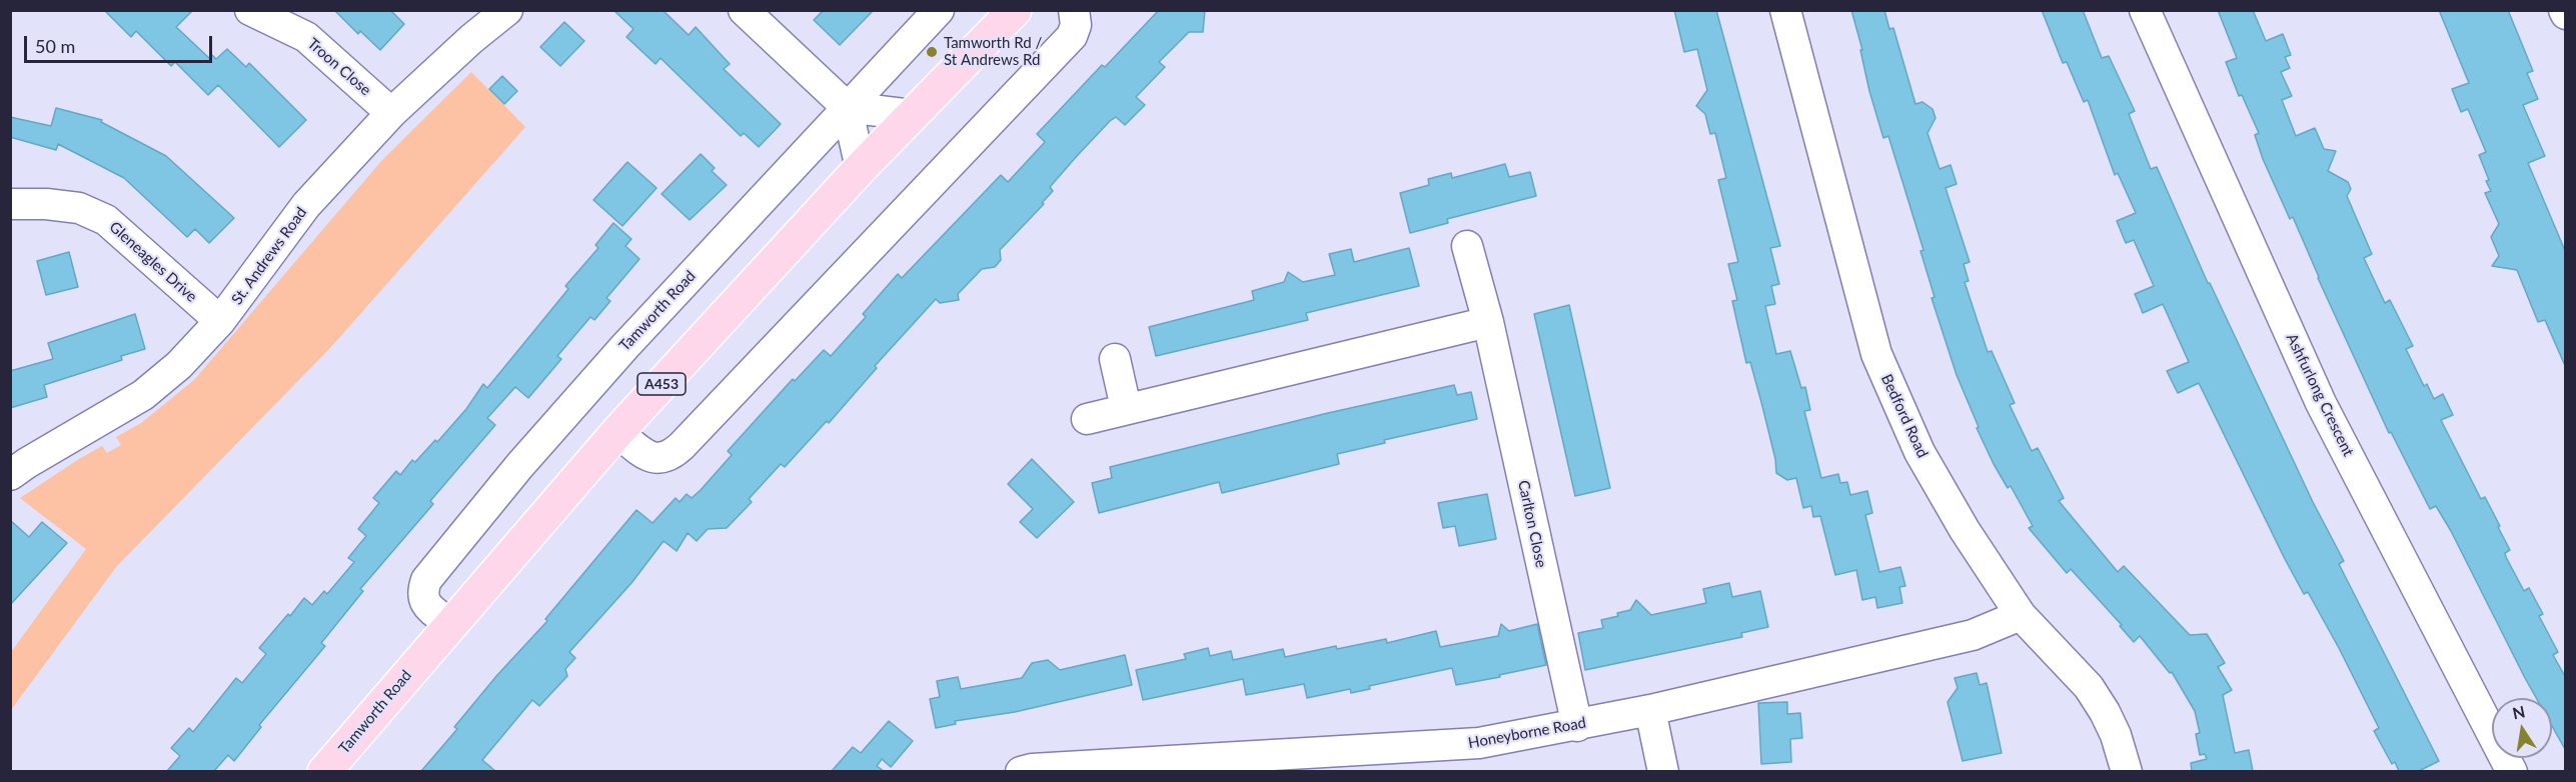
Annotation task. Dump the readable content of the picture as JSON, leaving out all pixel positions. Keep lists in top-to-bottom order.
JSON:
{
  "streets": {
    "main road": ["Tamworth Road", "A453"],
    "street": [
      "Troon Close",
      "St. Andrews Road",
      "Gleneagles Drive",
      "Ashfurlong Crescent",
      "Bedford Road",
      "Carlton Close",
      "Honeyborne Road"
    ]
  },
  "crossings": [
    ["Troon Close", "St. Andrews Road"],
    ["St. Andrews Road", "Gleneagles Drive"],
    ["Bedford Road", "Honeyborne Road"],
    ["Carlton Close", "Honeyborne Road"]
  ],
  "places": ["Tamworth Rd / St Andrews Rd"],
  "scale_bar": "50 m",
  "north": "top"
}
